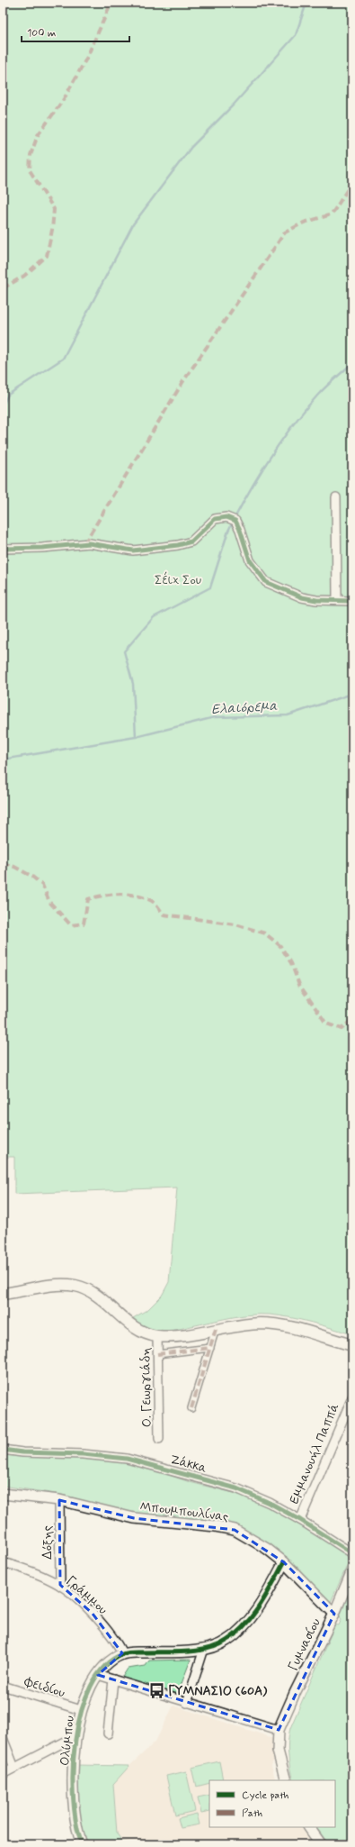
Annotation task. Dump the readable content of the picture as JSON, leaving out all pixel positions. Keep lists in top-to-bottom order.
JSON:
{
  "streets": {
    "street": [
      "Ο. Γεωργιάδη",
      "Εμμανουήλ Παππά",
      "Ζάκκα",
      "Μπουμπουλίνας",
      "Δόξης",
      "Γράμμου",
      "Γυμνασίου",
      "Φειδίου",
      "Ολύμπου"
    ]
  },
  "crossings": [
    ["Εμμανουήλ Παππά", "Ζάκκα"],
    ["Μπουμπουλίνας", "Δόξης"],
    ["Μπουμπουλίνας", "Γυμνασίου"],
    ["Δόξης", "Γράμμου"],
    ["Γράμμου", "Ολύμπου"],
    ["Φειδίου", "Ολύμπου"]
  ],
  "water": ["Ελαιόρεμα"],
  "parks": ["Σέιχ Σου"],
  "places": {
    "bus stop": ["ΓΥΜΝΑΣΙΟ (60Α)"]
  },
  "legend": ["Cycle path", "Path"],
  "scale_bar": "100 m"
}
